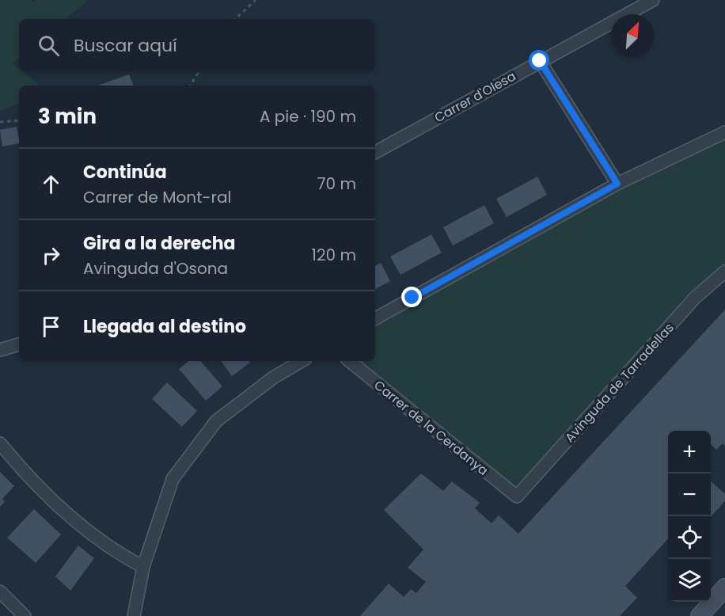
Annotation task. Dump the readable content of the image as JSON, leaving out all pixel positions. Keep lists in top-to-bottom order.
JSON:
{
  "streets": {
    "street": ["Carrer d'Olesa", "Avinguda de Tarradellas", "Carrer de la Cerdanya"]
  },
  "crossings": [
    ["Avinguda de Tarradellas", "Carrer de la Cerdanya"]
  ],
  "north": "top right",
  "page": {
    "search": "Buscar aquí",
    "heading": ["3 min", "A pie · 190 m"],
    "list": [
      ["Continúa", "Carrer de Mont-ral", "70 m"],
      ["Gira a la derecha", "Avinguda d'Osona", "120 m"],
      "Llegada al destino"
    ],
    "map_buttons": ["+", "−"]
  }
}
